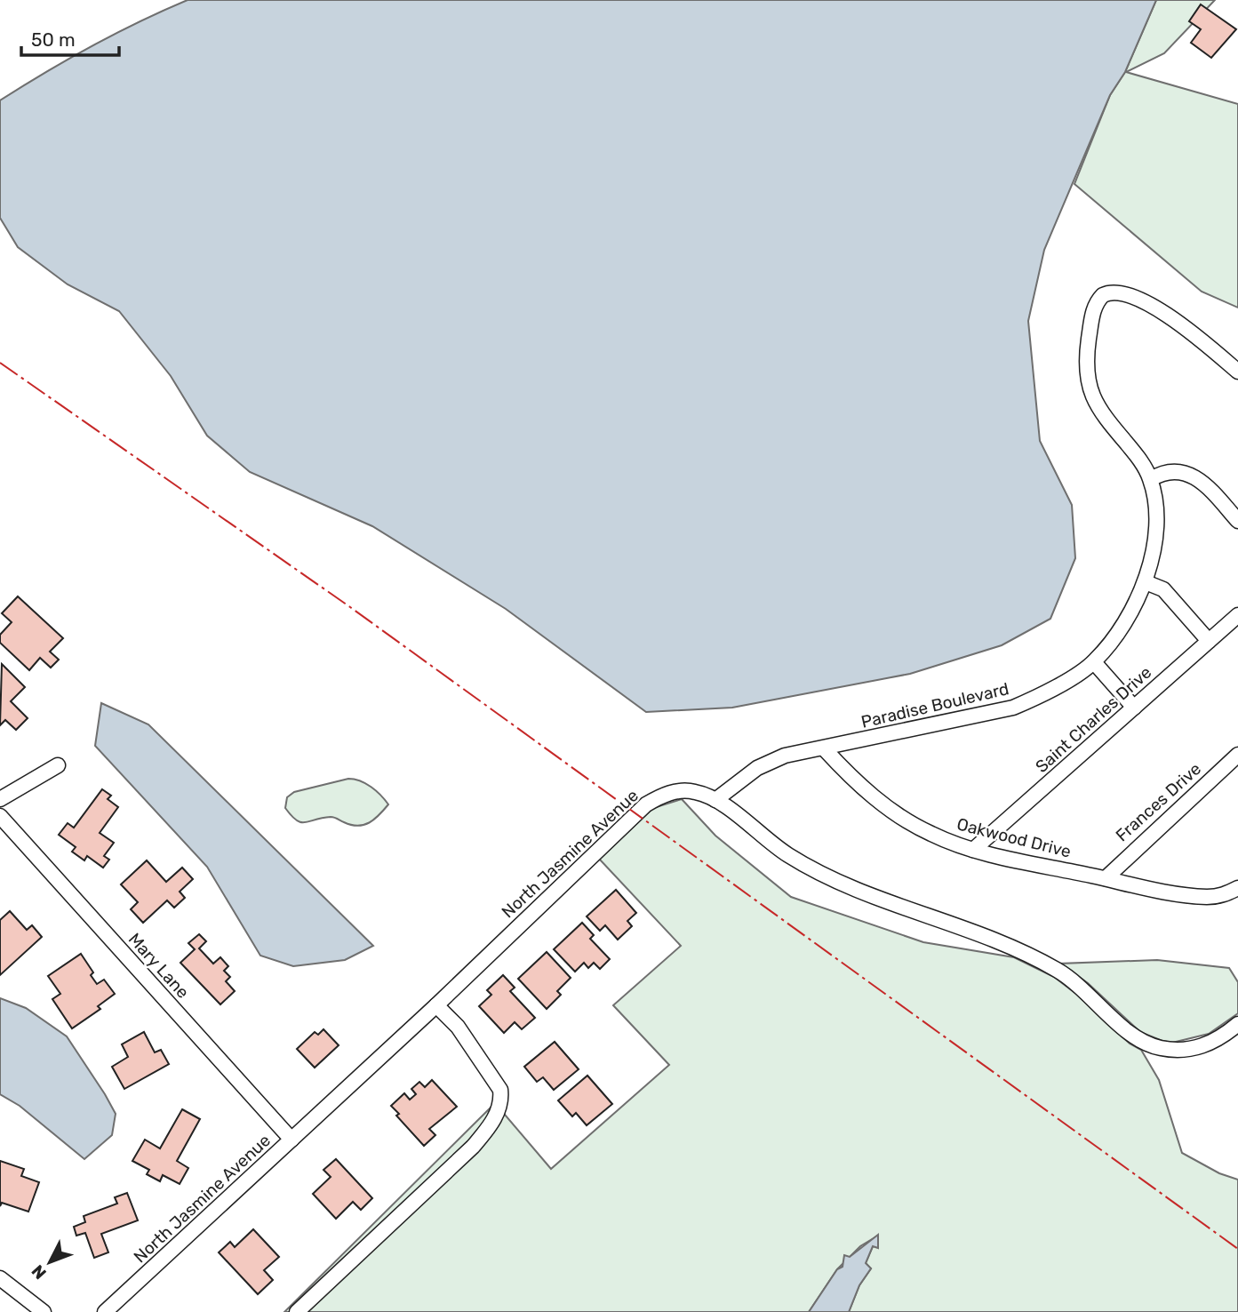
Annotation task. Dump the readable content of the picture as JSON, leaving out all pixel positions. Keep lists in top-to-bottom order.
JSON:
{
  "streets": {
    "street": [
      "Paradise Boulevard",
      "Saint Charles Drive",
      "Frances Drive",
      "Oakwood Drive",
      "North Jasmine Avenue",
      "Mary Lane"
    ]
  },
  "crossings": [
    ["Paradise Boulevard", "Oakwood Drive"],
    ["Paradise Boulevard", "North Jasmine Avenue"],
    ["Saint Charles Drive", "Oakwood Drive"],
    ["Frances Drive", "Oakwood Drive"],
    ["North Jasmine Avenue", "Mary Lane"]
  ],
  "scale_bar": "50 m",
  "north": "bottom left"
}
